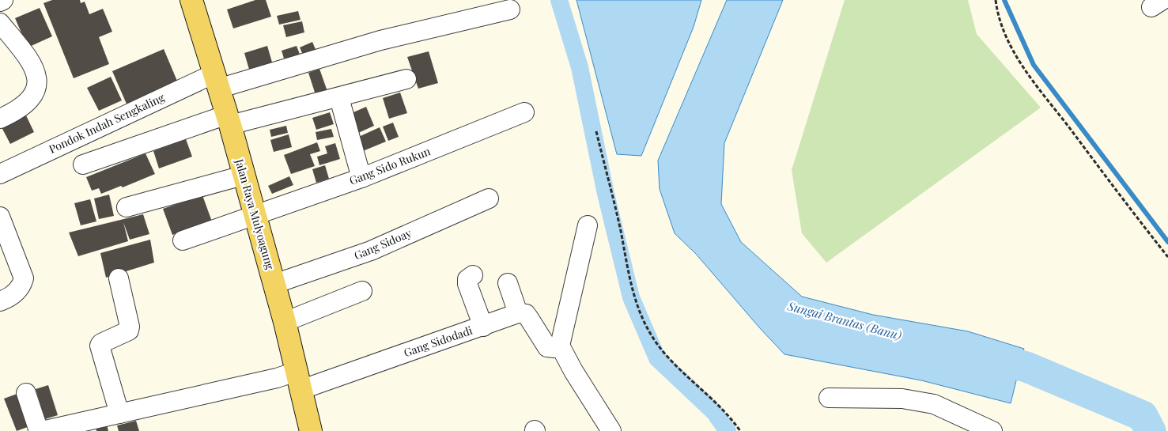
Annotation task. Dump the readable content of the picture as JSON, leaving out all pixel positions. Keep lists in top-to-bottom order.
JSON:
{
  "streets": {
    "main road": ["Jalan Raya Mulyoagung"],
    "street": [
      "Pondok Indah Sengkaling",
      "Gang Sido Rukun",
      "Gang Sidoay",
      "Gang Sidodadi"
    ]
  },
  "crossings": [
    ["Pondok Indah Sengkaling", "Jalan Raya Mulyoagung"],
    ["Gang Sido Rukun", "Jalan Raya Mulyoagung"],
    ["Jalan Raya Mulyoagung", "Gang Sidoay"],
    ["Jalan Raya Mulyoagung", "Gang Sidodadi"]
  ],
  "water": ["Sungai Brantas (Banu)"]
}
